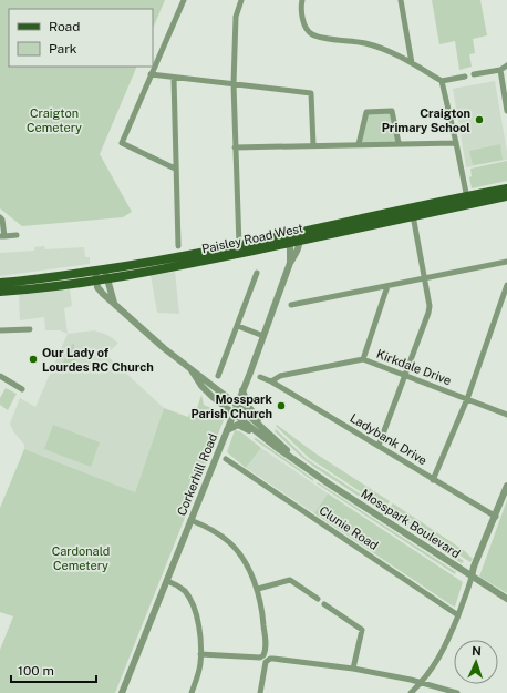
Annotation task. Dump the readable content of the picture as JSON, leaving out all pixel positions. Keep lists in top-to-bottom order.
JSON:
{
  "streets": {
    "main road": ["Paisley Road West"],
    "street": [
      "Kirkdale Drive",
      "Ladybank Drive",
      "Corkerhill Road",
      "Mosspark Boulevard",
      "Clunie Road"
    ]
  },
  "crossings": [
    ["Paisley Road West", "Corkerhill Road"],
    ["Paisley Road West", "Mosspark Boulevard"],
    ["Kirkdale Drive", "Ladybank Drive"],
    ["Corkerhill Road", "Mosspark Boulevard"]
  ],
  "parks": ["Craigton Cemetery", "Cardonald Cemetery"],
  "places": ["Craigton Primary School", "Our Lady of Lourdes RC Church", "Mosspark Parish Church"],
  "legend": ["Road", "Park"],
  "scale_bar": "100 m",
  "north": "top"
}
